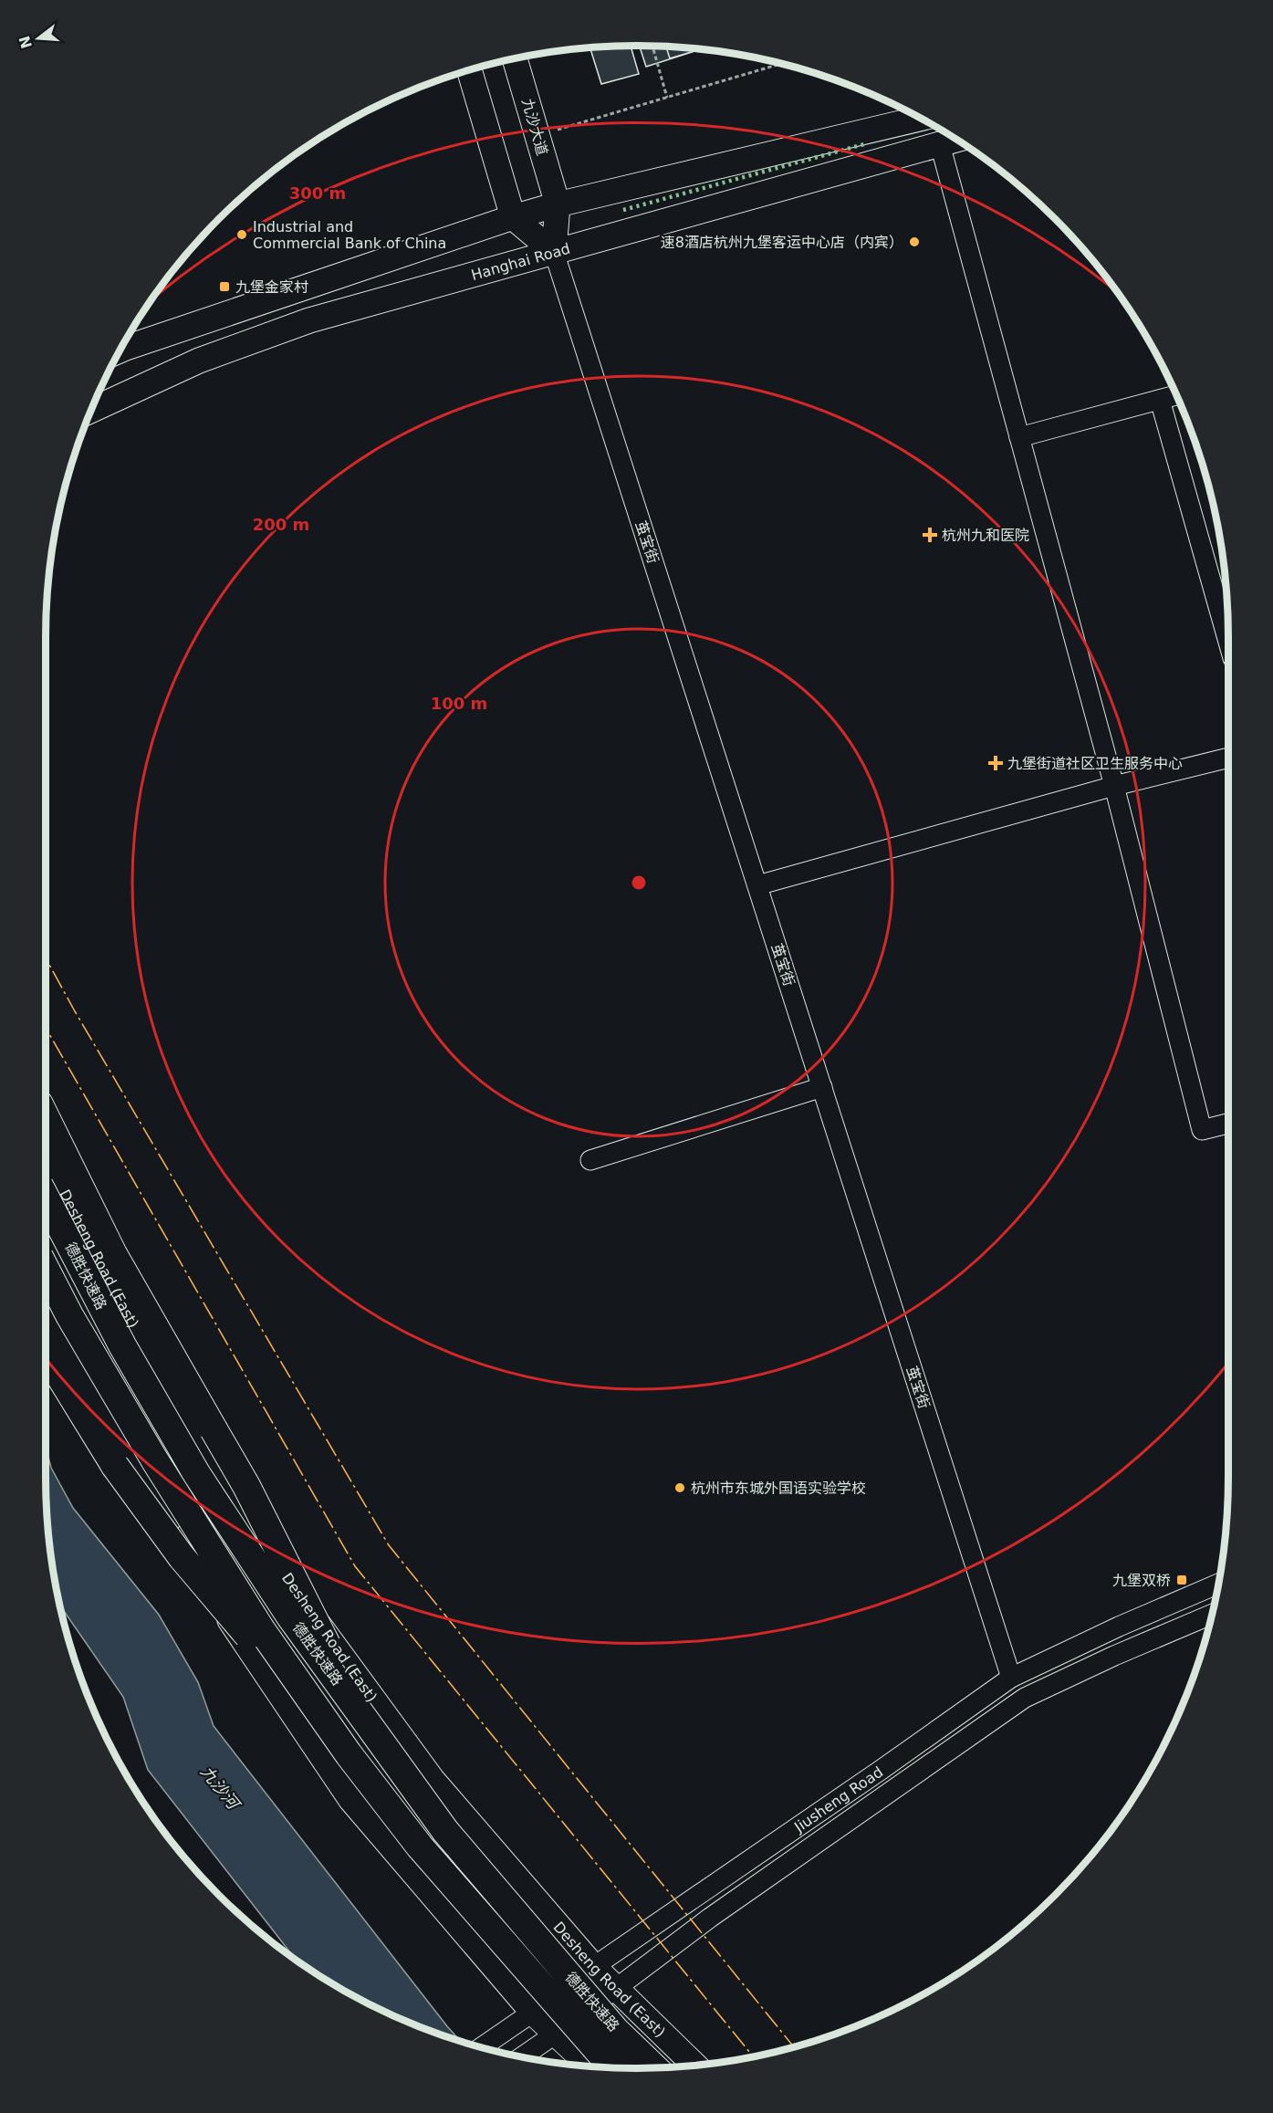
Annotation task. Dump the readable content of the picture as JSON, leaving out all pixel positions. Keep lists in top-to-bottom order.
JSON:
{
  "streets": {
    "highway": ["德胜快速路"],
    "main road": ["九沙大道", "Hanghai Road", "Desheng Road (East)"],
    "street": ["茧宝街", "Jiusheng Road"]
  },
  "crossings": [
    ["Hanghai Road", "茧宝街"],
    ["茧宝街", "Jiusheng Road"],
    ["Desheng Road (East)", "Jiusheng Road"]
  ],
  "water": ["九沙河"],
  "places": {
    "other": ["Industrial and Commercial Bank of China", "速8酒店杭州九堡客运中心店（内宾）", "杭州市东城外国语实验学校"],
    "transit": ["九堡金家村", "九堡双桥"],
    "health": ["杭州九和医院", "九堡街道社区卫生服务中心"]
  },
  "north": "left",
  "rings": ["300 m", "200 m", "100 m"]
}
